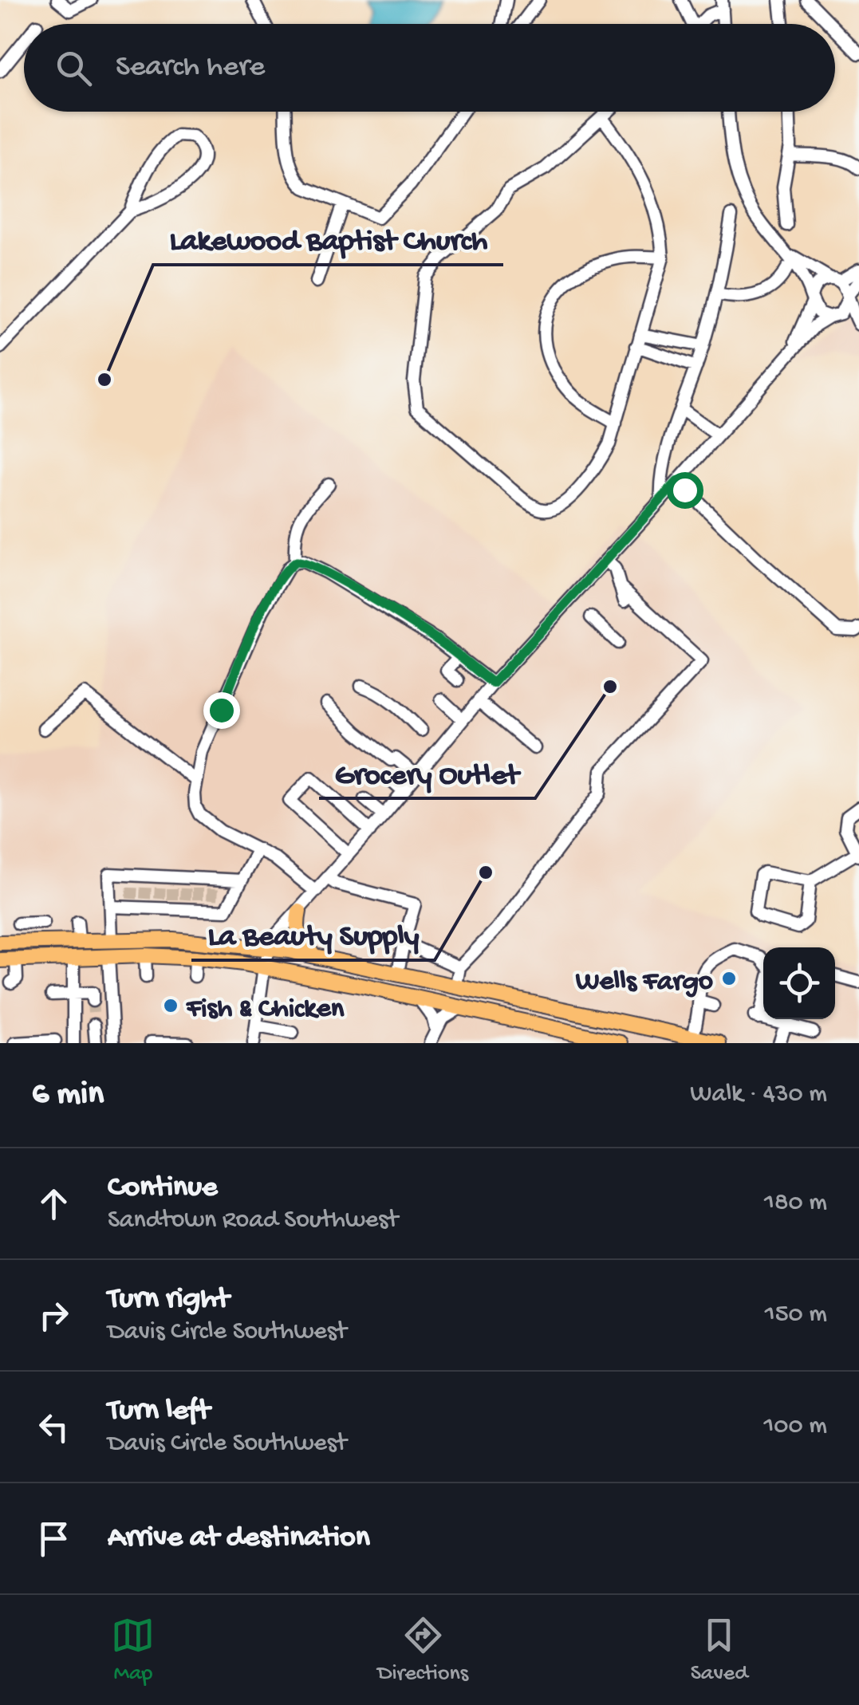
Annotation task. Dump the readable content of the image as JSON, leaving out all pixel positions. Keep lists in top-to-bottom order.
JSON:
{
  "places": [
    "Lakewood Baptist Church",
    "Grocery Outlet",
    "La Beauty Supply",
    "Wells Fargo",
    "Fish & Chicken"
  ],
  "page": {
    "search": "Search here",
    "heading": ["6 min", "Walk · 430 m"],
    "list": [
      ["Continue", "Sandtown Road Southwest", "180 m"],
      ["Turn right", "Davis Circle Southwest", "150 m"],
      ["Turn left", "Davis Circle Southwest", "100 m"],
      "Arrive at destination"
    ],
    "nav": ["Map", "Directions", "Saved"]
  }
}
